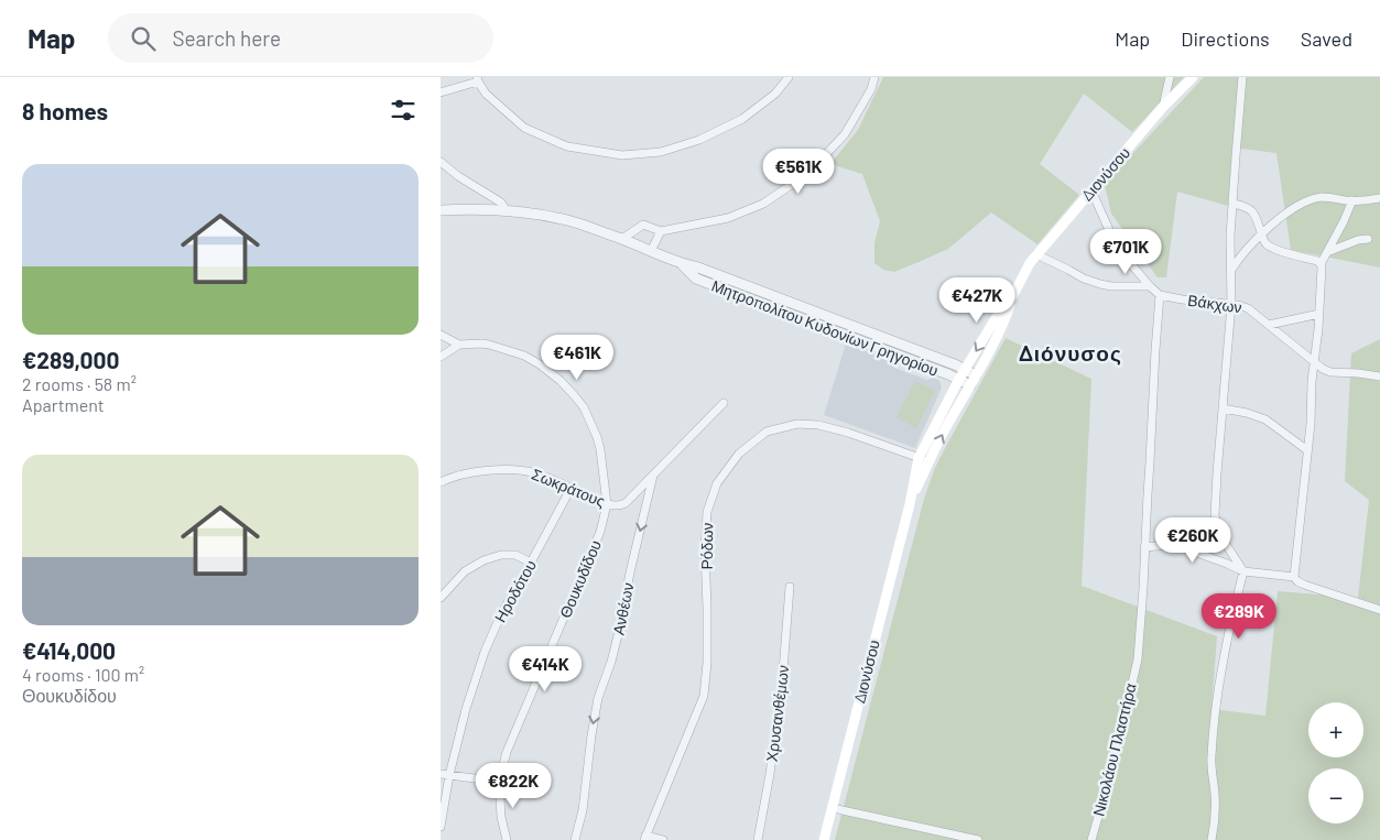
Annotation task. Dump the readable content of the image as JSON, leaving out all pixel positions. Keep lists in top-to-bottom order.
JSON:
{
  "streets": {
    "main road": ["Διονύσου"],
    "street": [
      "Βάκχων",
      "Μητροπολίτου Κυδονίων Γρηγορίου",
      "Σωκράτους",
      "Ρόδων",
      "Θουκυδίδου",
      "Ηροδότου",
      "Ανθέων",
      "Χρυσανθέμων",
      "Νικολάου Πλαστήρα"
    ]
  },
  "crossings": [
    ["Διονύσου", "Μητροπολίτου Κυδονίων Γρηγορίου"],
    ["Διονύσου", "Ρόδων"],
    ["Βάκχων", "Νικολάου Πλαστήρα"],
    ["Σωκράτους", "Θουκυδίδου"],
    ["Σωκράτους", "Ηροδότου"],
    ["Σωκράτους", "Ανθέων"]
  ],
  "one_way": ["Ανθέων"],
  "districts": ["Διόνυσος"],
  "page": {
    "header": "Map",
    "search": "Search here",
    "nav": ["Map", "Directions", "Saved"],
    "heading": "8 homes",
    "list": [
      {
        "name": "€289,000",
        "note": "2 rooms · 58 m² · Apartment"
      },
      {
        "name": "€414,000",
        "note": "4 rooms · 100 m² · Θουκυδίδου"
      }
    ],
    "price": [
      "€561K",
      "€701K",
      "€427K",
      "€461K",
      "€260K",
      "€289K",
      "€414K",
      "€822K"
    ],
    "map_buttons": ["+", "−"]
  }
}
